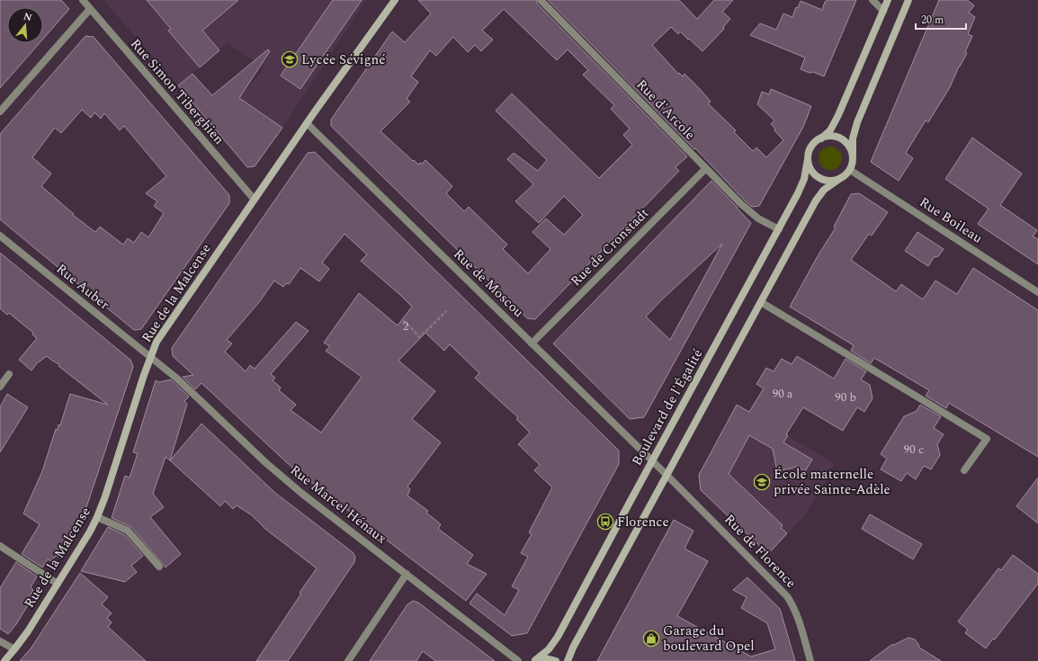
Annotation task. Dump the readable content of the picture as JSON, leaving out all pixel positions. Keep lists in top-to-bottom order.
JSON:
{
  "streets": {
    "main road": ["Rue de la Malcense", "Boulevard de l'Égalité"],
    "street": [
      "Rue Simon Tiberghien",
      "Rue d'Arcole",
      "Rue Boileau",
      "Rue de Cronstadt",
      "Rue de Moscou",
      "Rue Auber",
      "Rue Marcel Hénaux",
      "Rue de Florence"
    ]
  },
  "crossings": [
    ["Rue Simon Tiberghien", "Rue de la Malcense"],
    ["Rue d'Arcole", "Rue de Cronstadt"],
    ["Rue d'Arcole", "Boulevard de l'Égalité"],
    ["Rue Boileau", "Boulevard de l'Égalité"],
    ["Rue de Cronstadt", "Rue de Moscou"],
    ["Rue de Moscou", "Rue de la Malcense"],
    ["Rue de Moscou", "Boulevard de l'Égalité"],
    ["Rue de Moscou", "Rue de Florence"],
    ["Rue Auber", "Rue de la Malcense"],
    ["Rue Auber", "Rue Marcel Hénaux"],
    ["Rue de la Malcense", "Rue Marcel Hénaux"],
    ["Boulevard de l'Égalité", "Rue de Florence"]
  ],
  "places": {
    "school or university": ["Lycée Sévigné", "École maternelle privée Sainte-Adèle"],
    "bus stop": ["Florence"],
    "shop": ["Garage du boulevard Opel"]
  },
  "house_numbers": [
    "2",
    "90 a",
    "90 b",
    "90 c"
  ],
  "scale_bar": "20 m",
  "north": "top"
}
